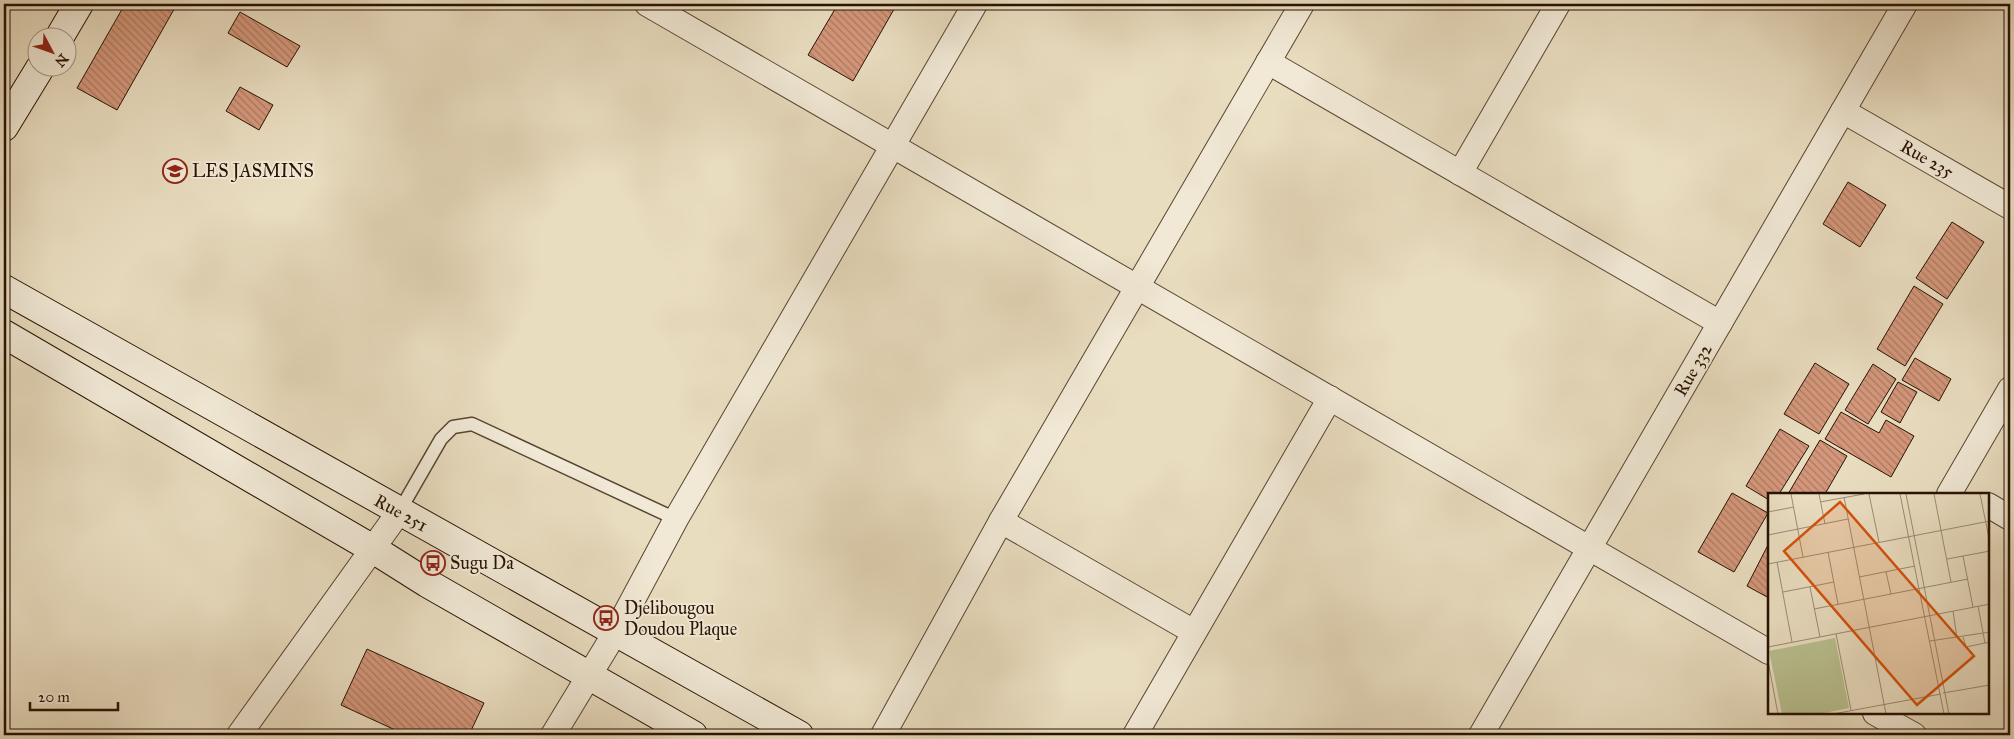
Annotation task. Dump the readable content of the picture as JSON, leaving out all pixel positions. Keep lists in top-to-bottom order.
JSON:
{
  "streets": {
    "main road": ["Rue 251"],
    "street": ["Rue 235", "Rue 332"]
  },
  "crossings": [
    ["Rue 235", "Rue 332"]
  ],
  "places": {
    "school or university": ["LES JASMINS"],
    "bus stop": ["Sugu Da", "Djelibougou Doudou Plaque"]
  },
  "scale_bar": "20 m",
  "north": "bottom right"
}
